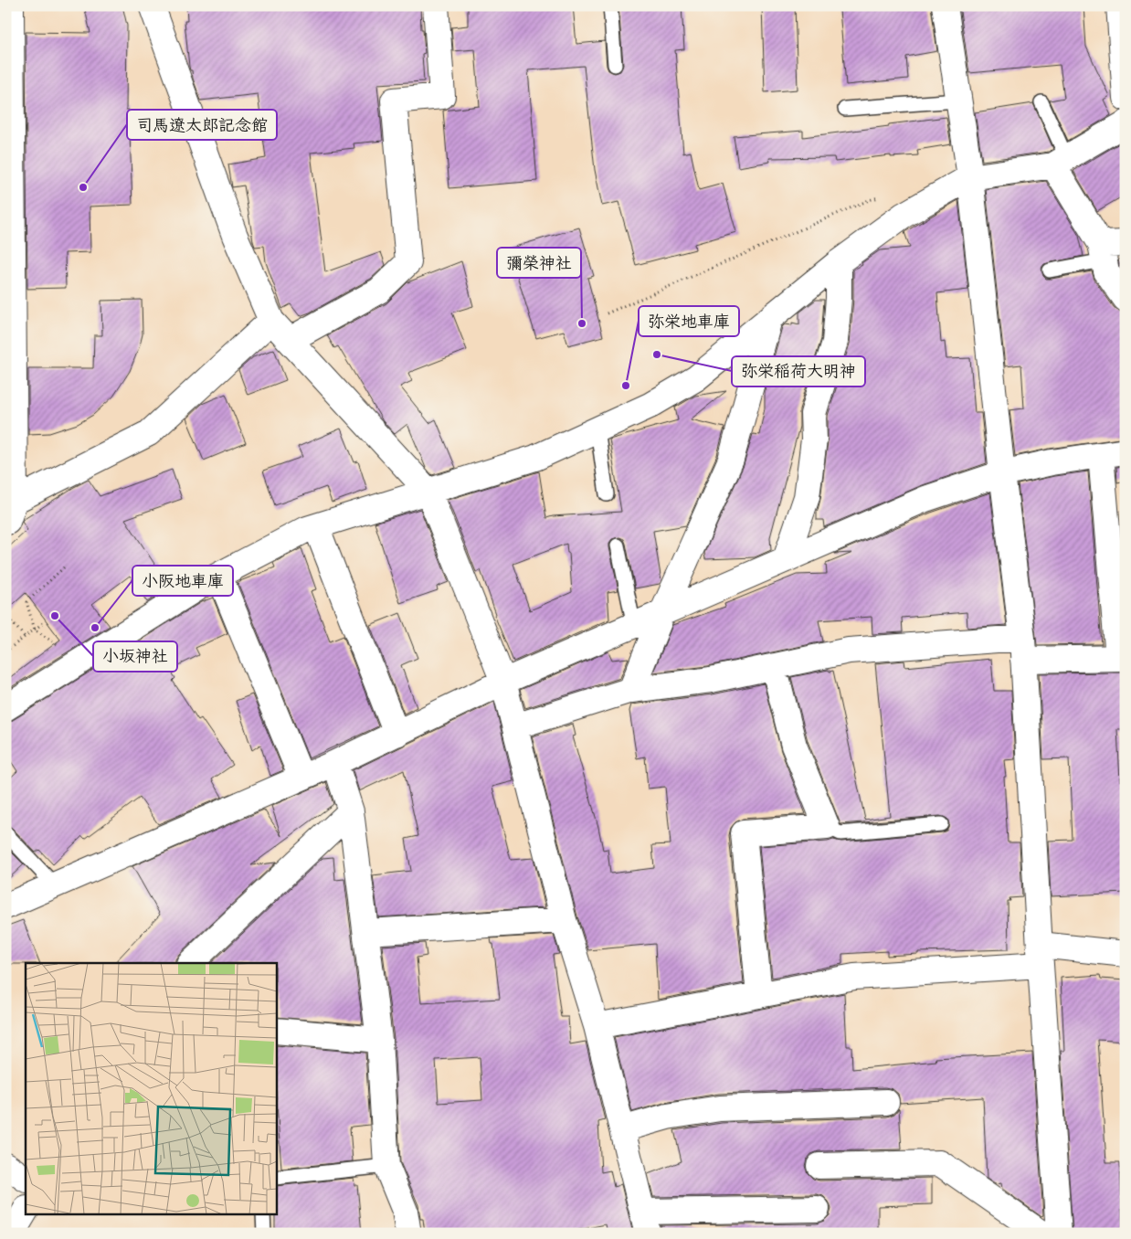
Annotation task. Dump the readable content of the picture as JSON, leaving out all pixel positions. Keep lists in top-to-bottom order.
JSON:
{
  "places": [
    "司馬遼太郎記念館",
    "彌榮神社",
    "弥栄稲荷大明神",
    "弥栄地車庫",
    "小坂神社",
    "小阪地車庫"
  ]
}
